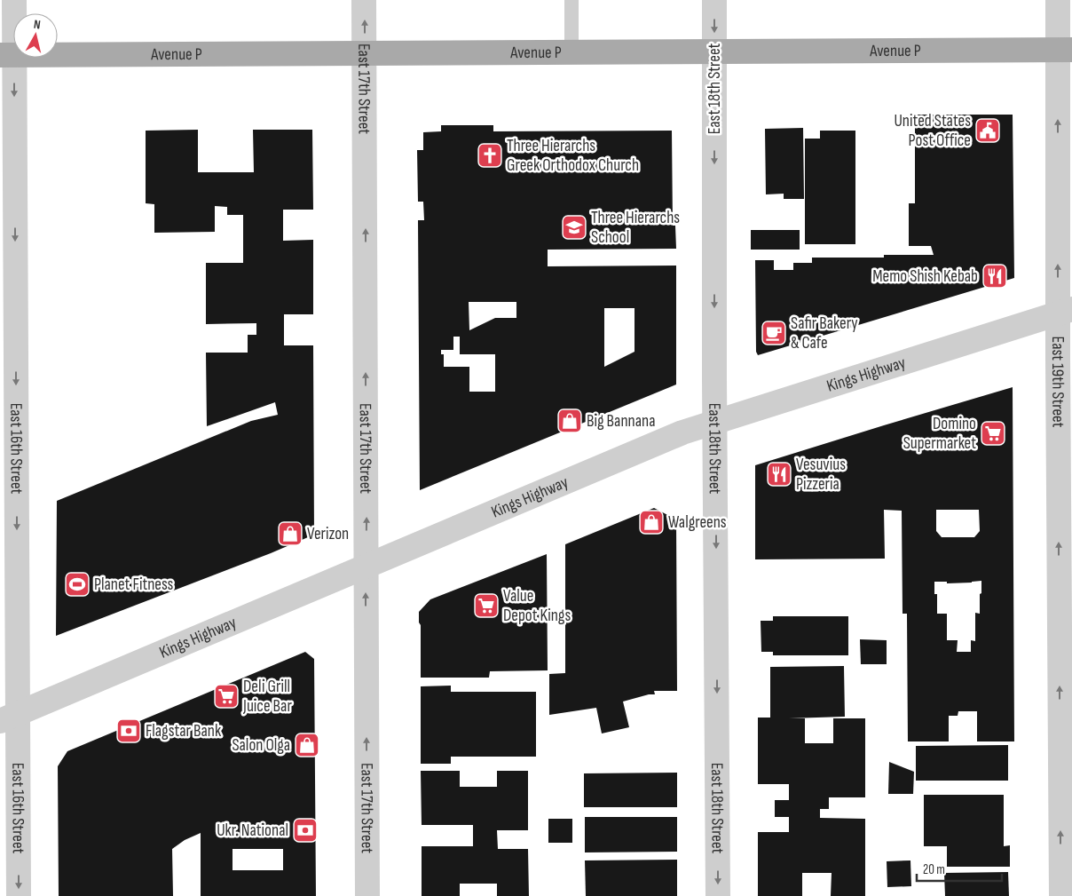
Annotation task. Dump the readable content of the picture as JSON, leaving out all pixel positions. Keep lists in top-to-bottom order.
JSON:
{
  "streets": {
    "main road": ["Avenue P"],
    "street": [
      "East 17th Street",
      "East 18th Street",
      "Kings Highway",
      "East 19th Street",
      "East 16th Street"
    ]
  },
  "crossings": [
    ["Avenue P", "East 17th Street"],
    ["Avenue P", "East 18th Street"],
    ["Avenue P", "East 19th Street"],
    ["Avenue P", "East 16th Street"],
    ["East 17th Street", "Kings Highway"],
    ["East 18th Street", "Kings Highway"],
    ["Kings Highway", "East 19th Street"],
    ["Kings Highway", "East 16th Street"]
  ],
  "one_way": [
    "East 17th Street",
    "East 18th Street",
    "East 19th Street",
    "East 16th Street"
  ],
  "places": {
    "public building": ["United States Post Office"],
    "church": ["Three Hierarchs Greek Orthodox Church"],
    "school or university": ["Three Hierarchs School"],
    "restaurant": ["Memo Shish Kebab", "Vesuvius Pizzeria"],
    "cafe": ["Safir Bakery & Cafe"],
    "shop": [
      "Big Bannana",
      "Walgreens",
      "Verizon",
      "Salon Olga"
    ],
    "supermarket": ["Domino Supermarket", "Value Depot Kings", "Deli Grill Juice Bar"],
    "sports": ["Planet Fitness"],
    "bank": ["Flagstar Bank", "Ukr. National"]
  },
  "scale_bar": "20 m",
  "north": "top"
}
